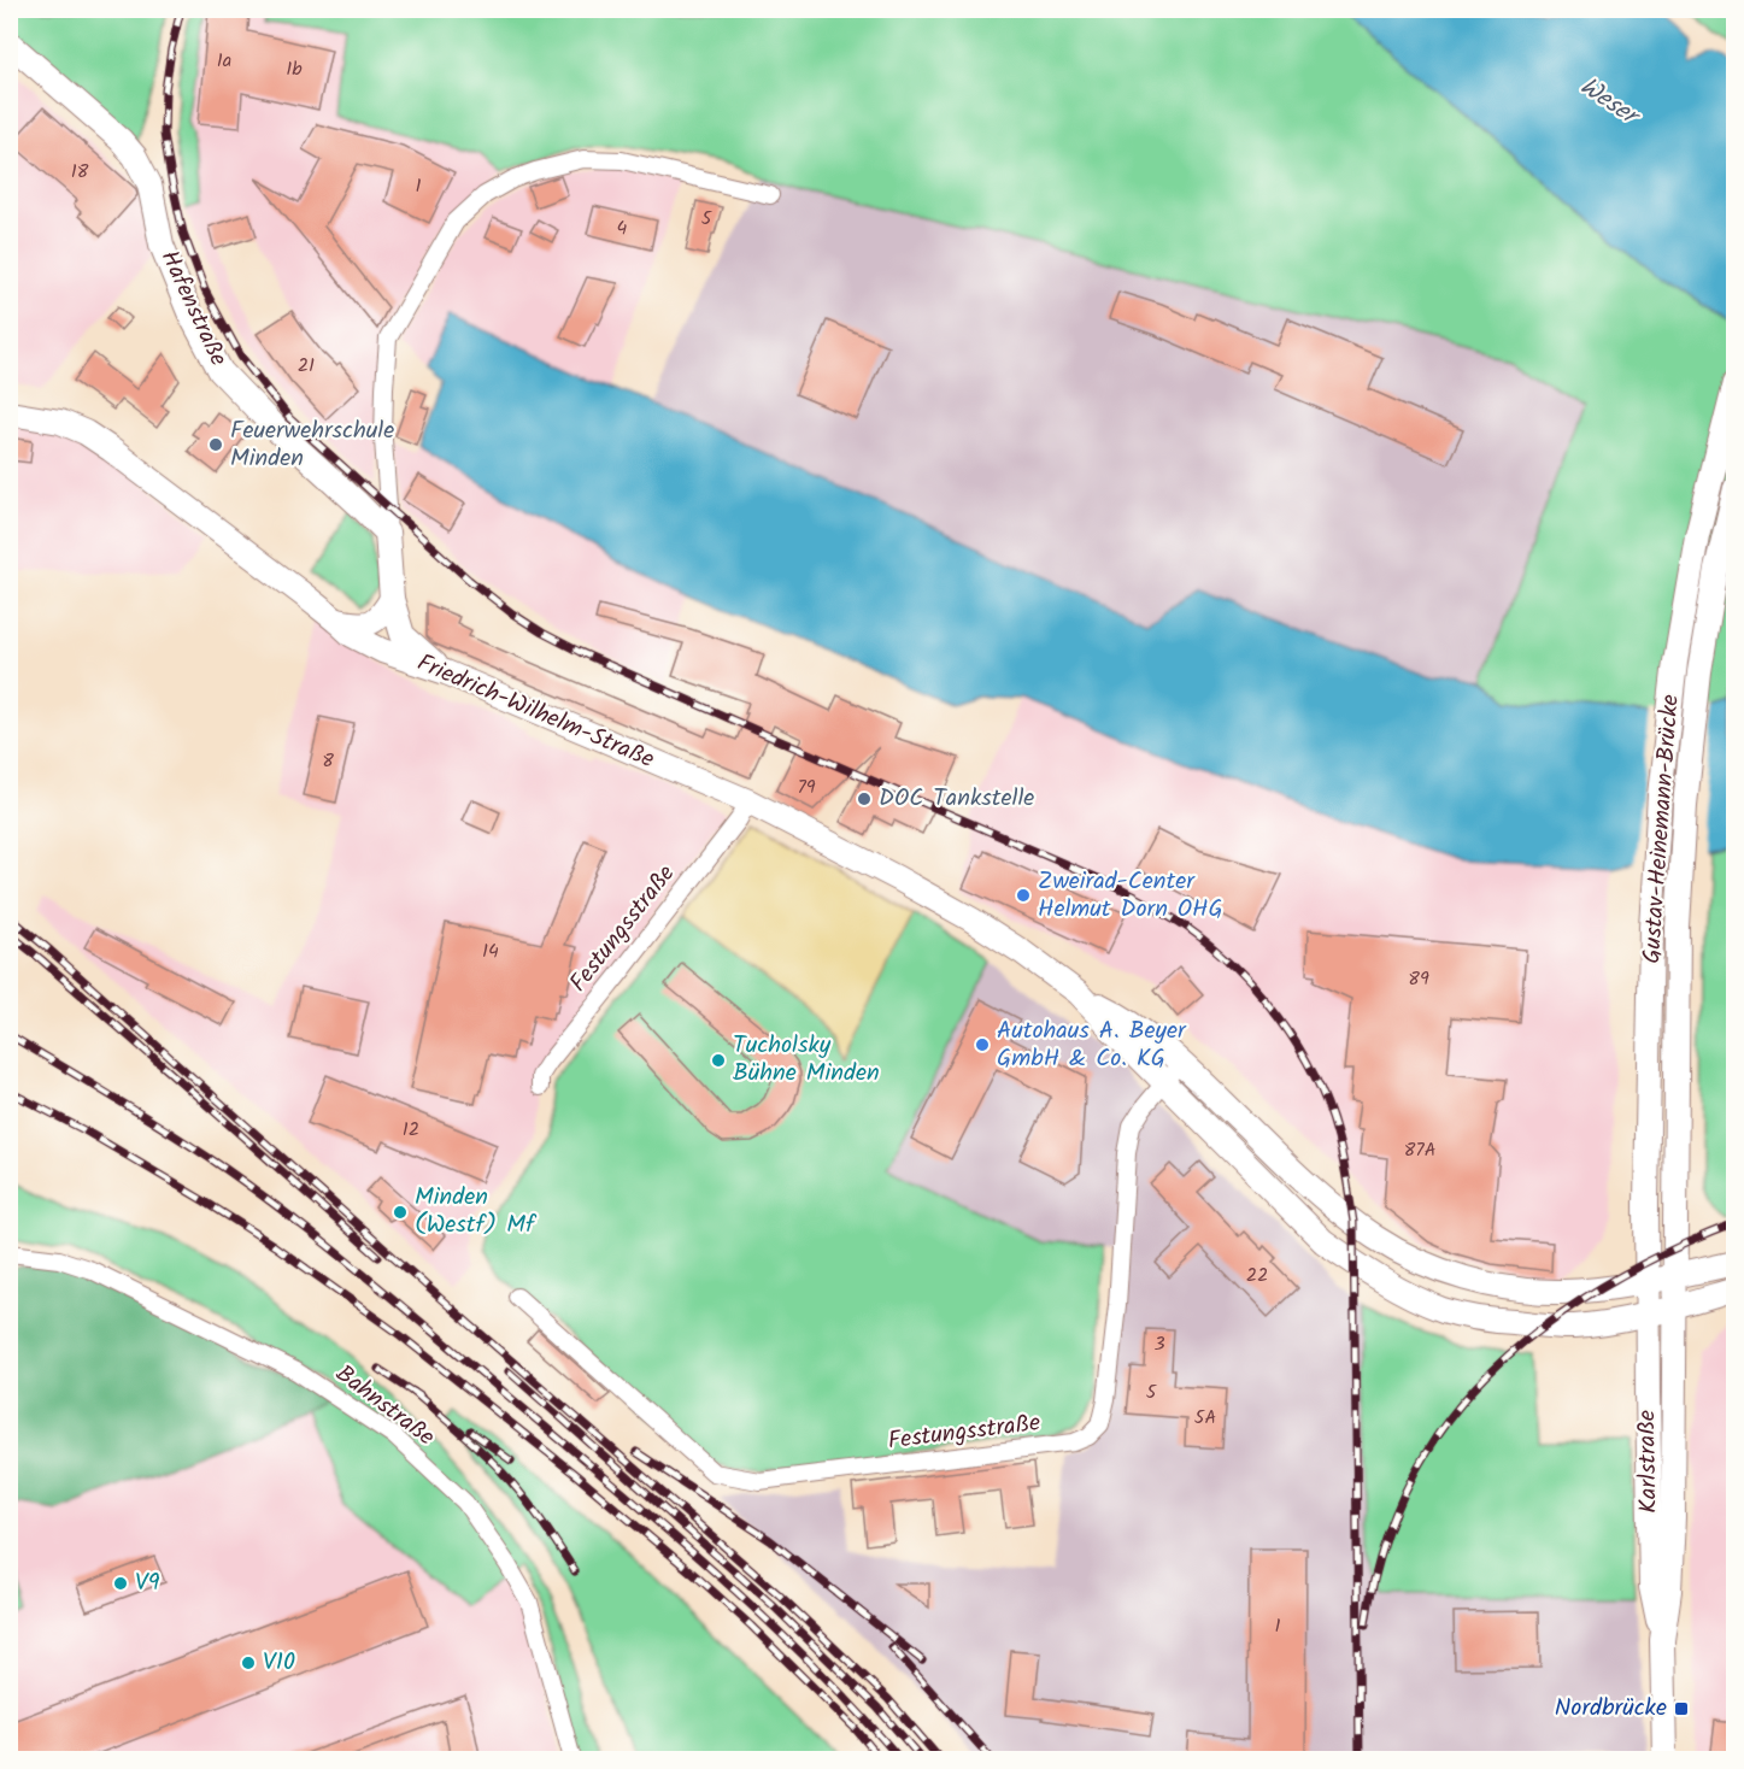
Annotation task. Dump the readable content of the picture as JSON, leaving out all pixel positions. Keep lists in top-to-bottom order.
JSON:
{
  "streets": {
    "main road": [
      "Hafenstraße",
      "Friedrich-Wilhelm-Straße",
      "Gustav-Heinemann-Brücke",
      "Karlstraße"
    ],
    "street": ["Festungsstraße", "Bahnstraße"]
  },
  "crossings": [
    ["Friedrich-Wilhelm-Straße", "Gustav-Heinemann-Brücke"],
    ["Friedrich-Wilhelm-Straße", "Festungsstraße"],
    ["Friedrich-Wilhelm-Straße", "Karlstraße"],
    ["Gustav-Heinemann-Brücke", "Karlstraße"]
  ],
  "water": ["Weser"],
  "places": {
    "other": [
      "Feuerwehrschule Minden",
      "DOC Tankstelle",
      "Zweirad-Center Helmut Dorn OHG",
      "Autohaus A. Beyer GmbH & Co. KG",
      "Tucholsky Bühne Minden",
      "Minden (Westf) Mf",
      "V9",
      "V10"
    ],
    "transit": ["Nordbrücke"]
  },
  "house_numbers": [
    "1a",
    "1b",
    "18",
    "1",
    "5",
    "4",
    "21",
    "8",
    "79",
    "14",
    "89",
    "12",
    "87A",
    "22",
    "3",
    "5",
    "5A",
    "1"
  ]
}
